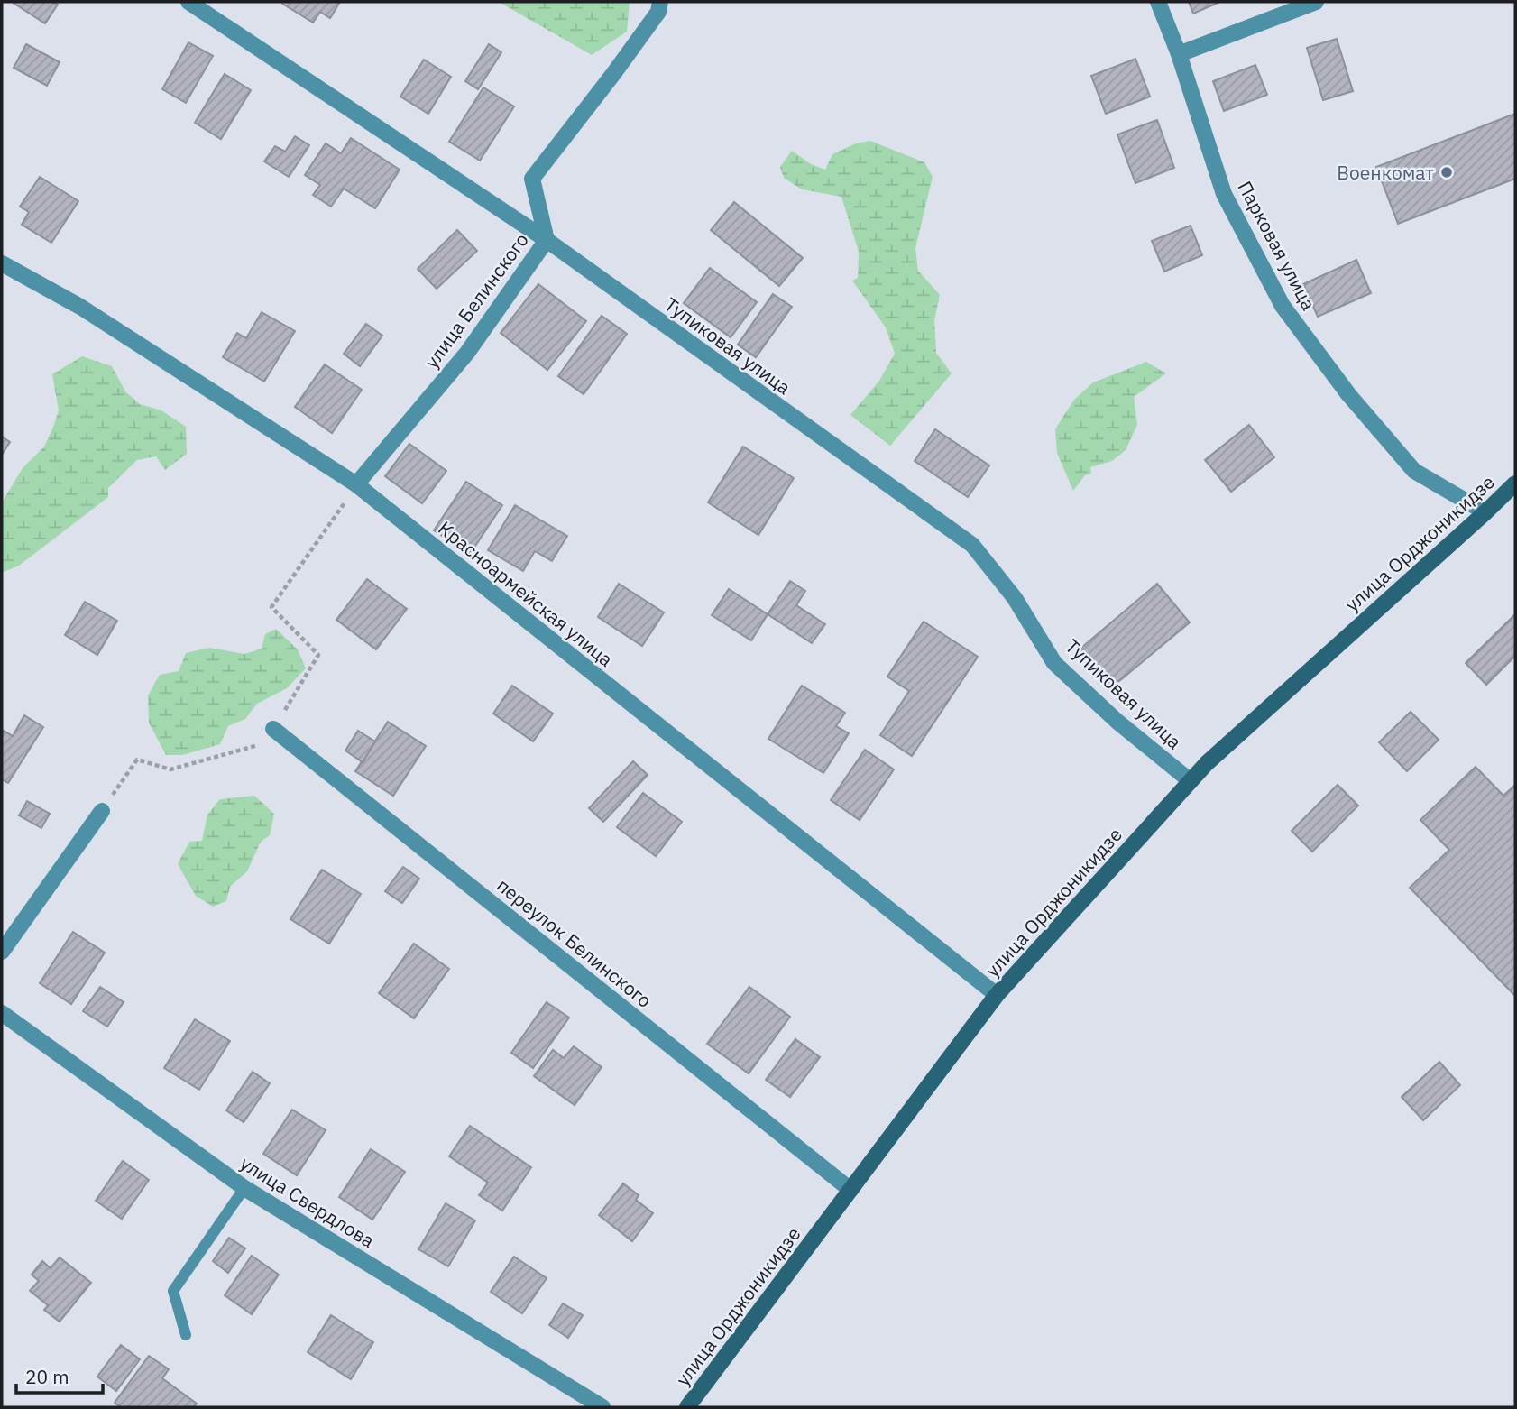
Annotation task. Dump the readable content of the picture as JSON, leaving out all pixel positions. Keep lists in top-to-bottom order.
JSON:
{
  "streets": {
    "main road": ["улица Орджоникидзе"],
    "street": [
      "Парковая улица",
      "улица Белинского",
      "Тупиковая улица",
      "Красноармейская улица",
      "переулок Белинского",
      "улица Свердлова"
    ]
  },
  "crossings": [
    ["Парковая улица", "улица Орджоникидзе"],
    ["улица Белинского", "Тупиковая улица"],
    ["улица Белинского", "Красноармейская улица"],
    ["Тупиковая улица", "улица Орджоникидзе"],
    ["улица Орджоникидзе", "Красноармейская улица"],
    ["улица Орджоникидзе", "переулок Белинского"]
  ],
  "places": ["Военкомат"],
  "scale_bar": "20 m"
}
